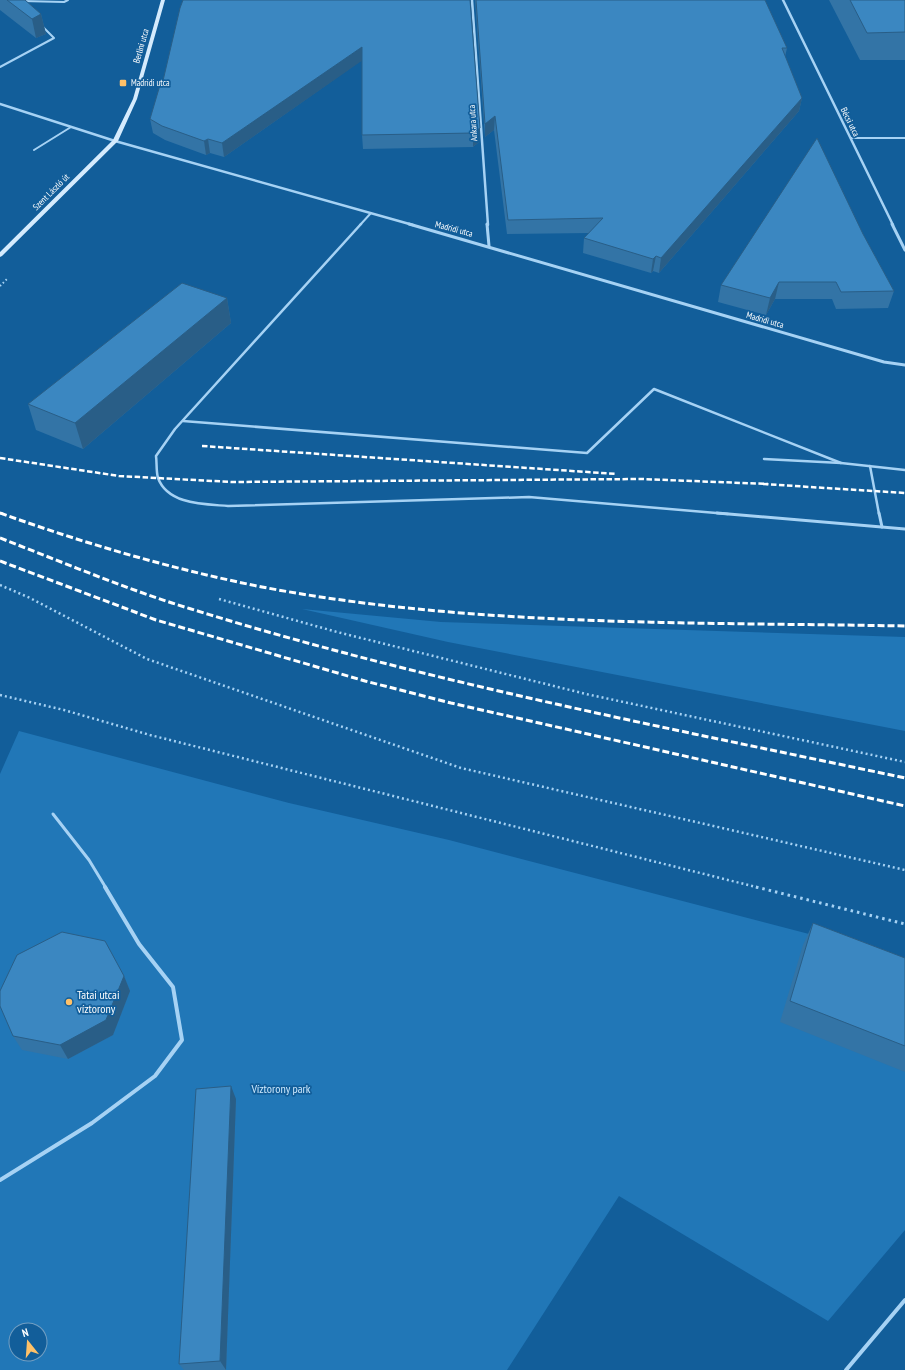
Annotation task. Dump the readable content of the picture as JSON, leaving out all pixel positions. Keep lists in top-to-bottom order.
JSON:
{
  "streets": {
    "street": [
      "Berlini utca",
      "Bécsi utca",
      "Ankara utca",
      "Szent László út",
      "Madridi utca"
    ]
  },
  "crossings": [
    ["Berlini utca", "Szent László út"],
    ["Berlini utca", "Madridi utca"],
    ["Ankara utca", "Madridi utca"],
    ["Szent László út", "Madridi utca"]
  ],
  "parks": ["Víztorony park"],
  "places": {
    "transit": ["Madridi utca"],
    "other": ["Tatai utcai víztorony"]
  },
  "north": "top"
}
